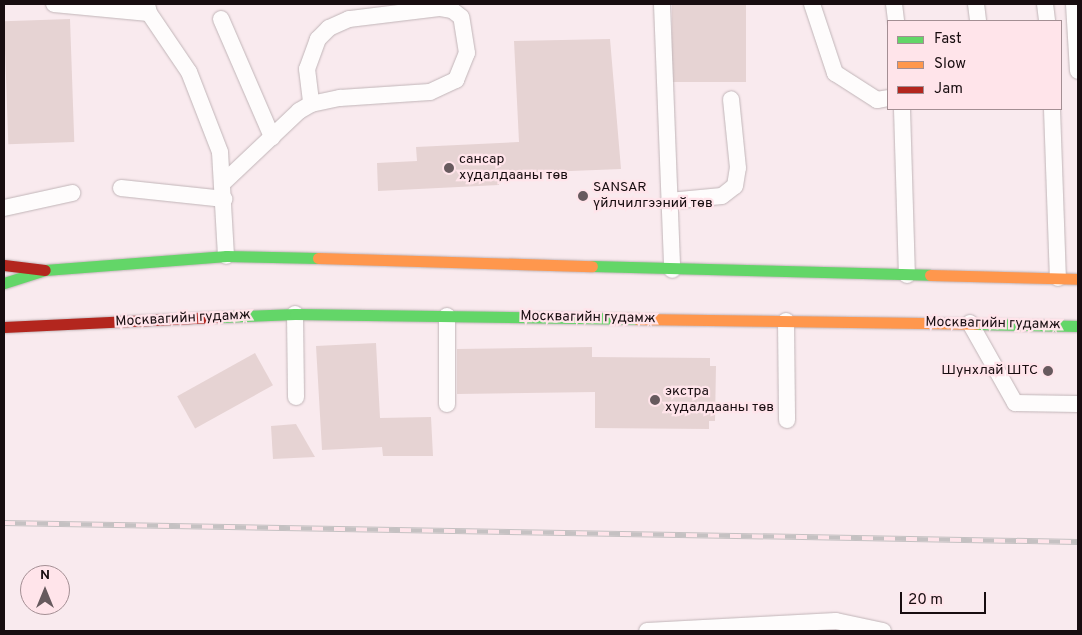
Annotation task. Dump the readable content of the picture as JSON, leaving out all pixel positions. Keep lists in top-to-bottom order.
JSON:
{
  "streets": {
    "main road": ["Москвагийн гудамж"]
  },
  "places": [
    "сансар худалдааны төв",
    "SANSAR үйлчилгээний төв",
    "Шунхлай ШТС",
    "экстра худалдааны төв"
  ],
  "legend": ["Fast", "Slow", "Jam"],
  "scale_bar": "20 m",
  "north": "top"
}
